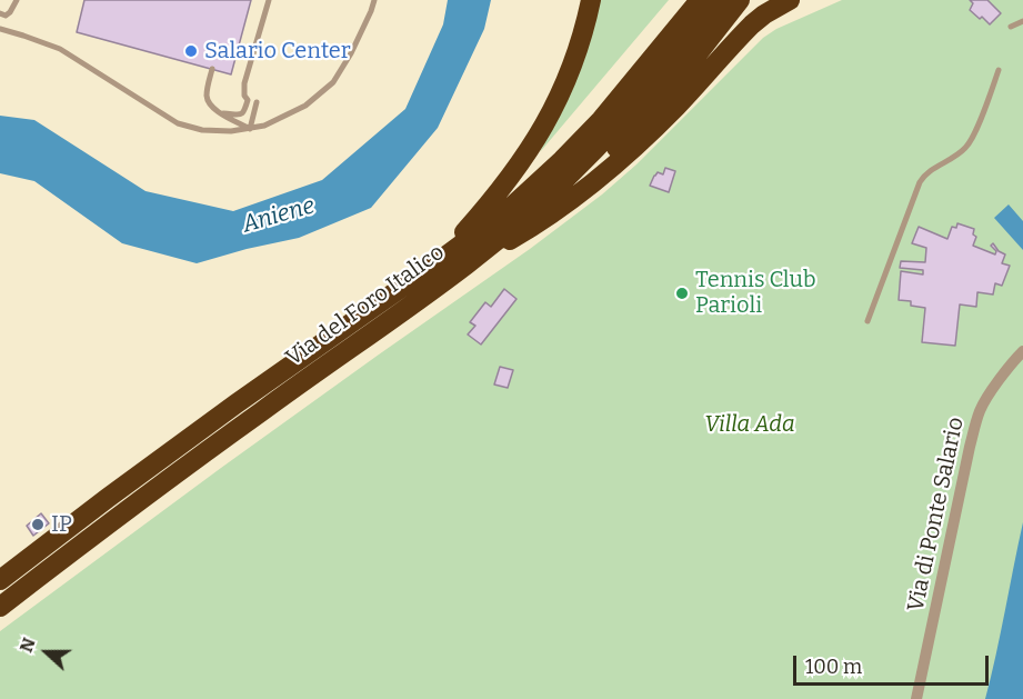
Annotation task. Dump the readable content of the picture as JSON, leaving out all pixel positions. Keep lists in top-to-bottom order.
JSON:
{
  "streets": {
    "highway": ["Via del Foro Italico"],
    "street": ["Via di Ponte Salario"]
  },
  "water": ["Aniene"],
  "parks": ["Villa Ada"],
  "places": ["Salario Center", "Tennis Club Parioli", "IP"],
  "scale_bar": "100 m",
  "north": "left"
}
